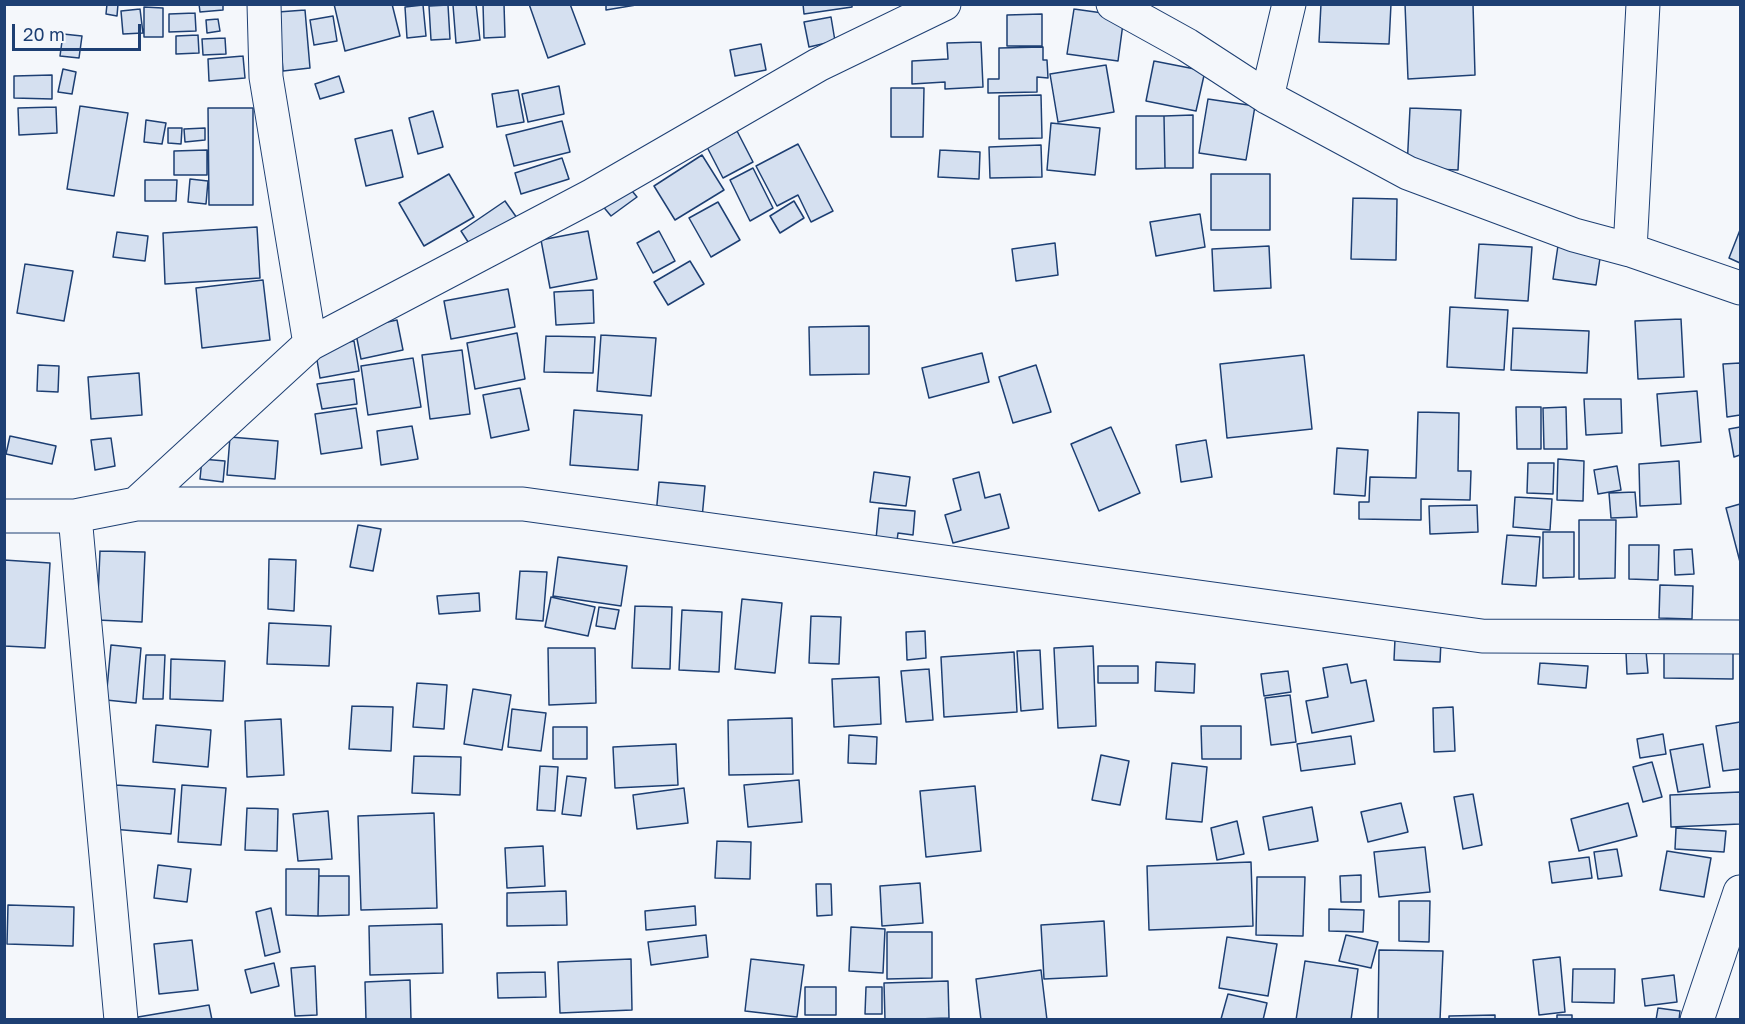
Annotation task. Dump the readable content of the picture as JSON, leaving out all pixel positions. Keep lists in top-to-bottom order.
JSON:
{
  "scale_bar": "20 m"
}
